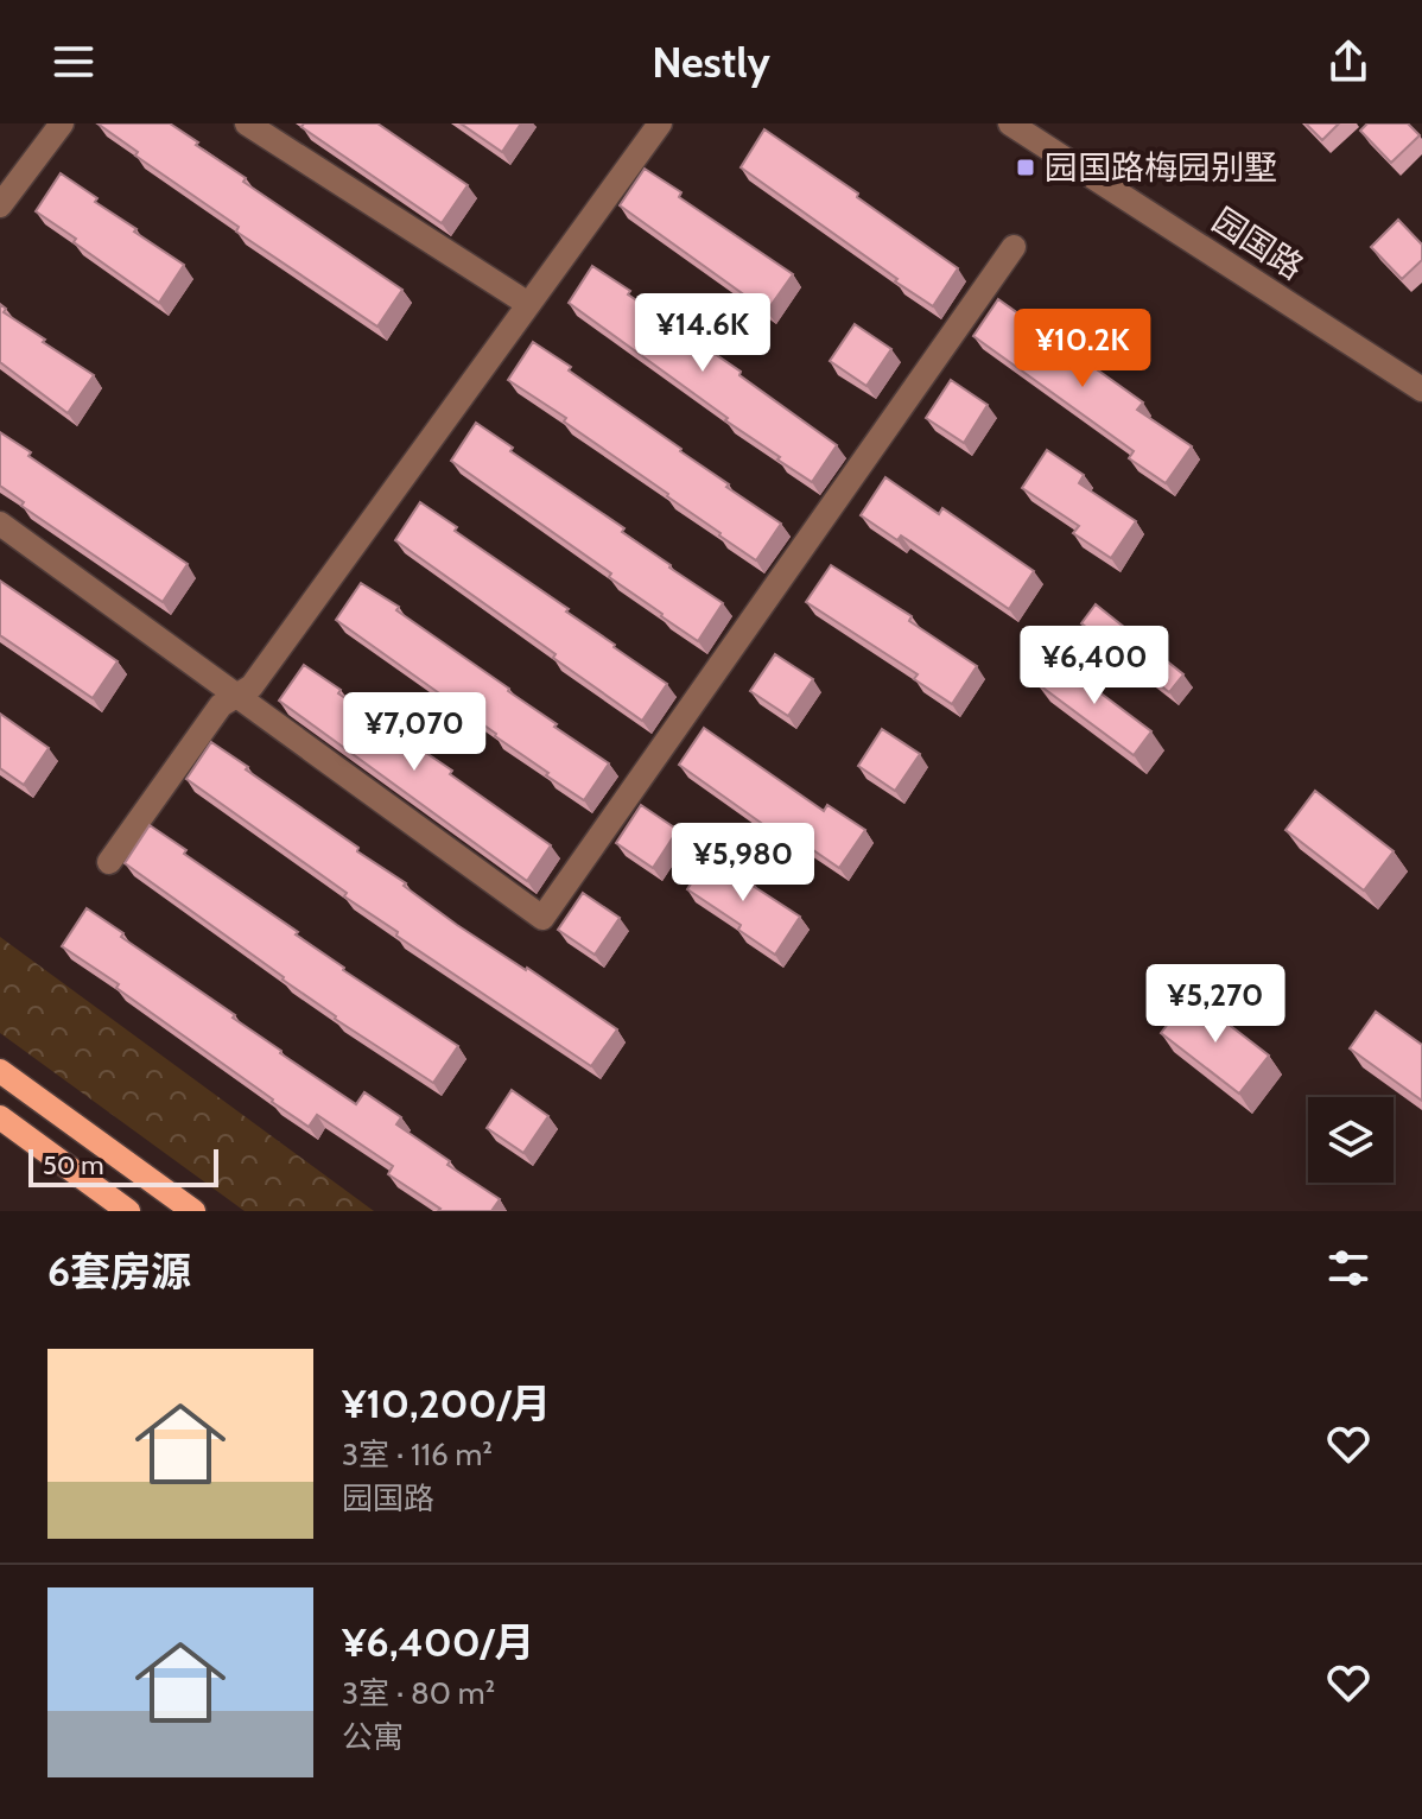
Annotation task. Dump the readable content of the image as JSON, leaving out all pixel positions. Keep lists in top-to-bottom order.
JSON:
{
  "streets": {
    "street": ["园国路"]
  },
  "places": {
    "transit": ["园国路梅园别墅"]
  },
  "scale_bar": "50 m",
  "page": {
    "header": "Nestly",
    "price": [
      "¥14.6K",
      "¥10.2K",
      "¥6,400",
      "¥7,070",
      "¥5,980",
      "¥5,270"
    ],
    "scale": "50 m",
    "heading": "6套房源",
    "list": [
      {
        "name": "¥10,200/月",
        "note": "3室 · 116 m² · 园国路"
      },
      {
        "name": "¥6,400/月",
        "note": "3室 · 80 m² · 公寓"
      }
    ]
  }
}
